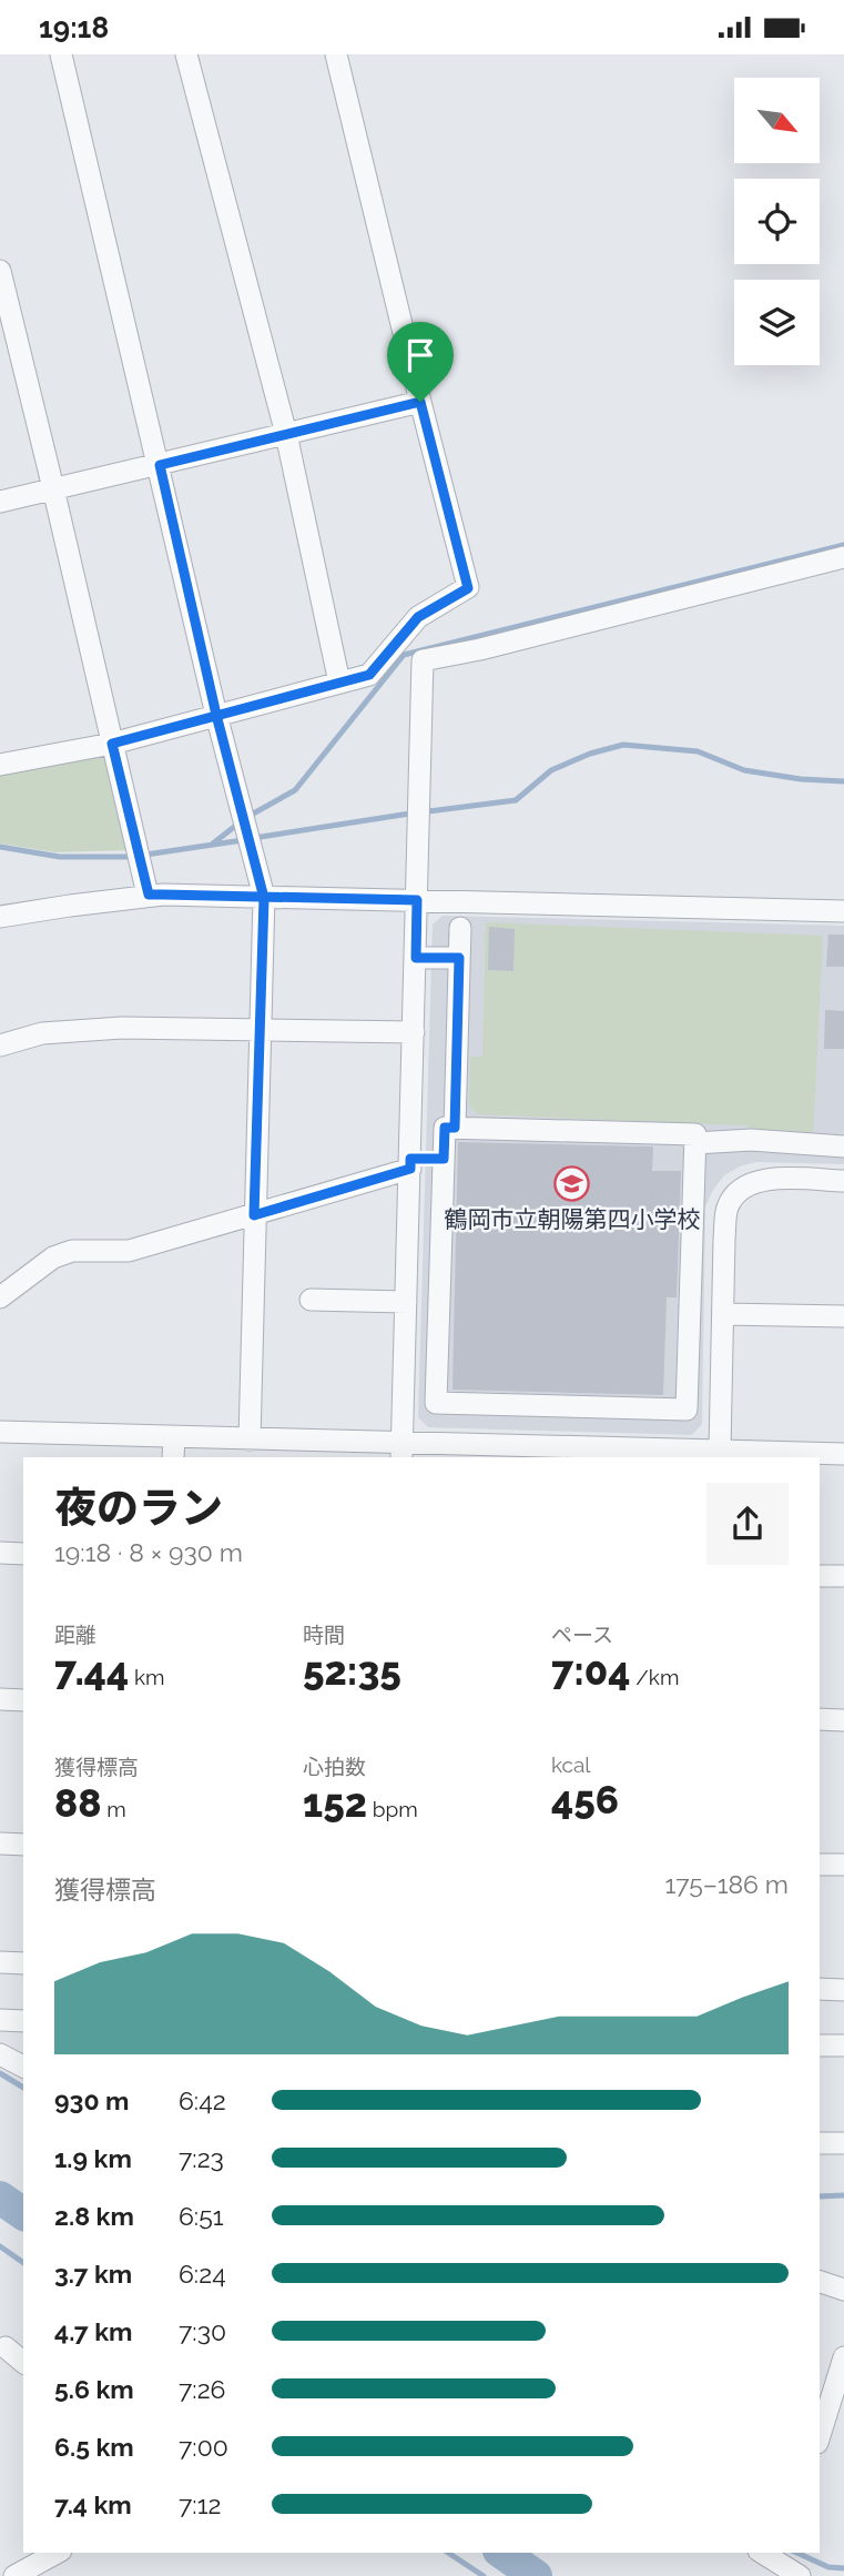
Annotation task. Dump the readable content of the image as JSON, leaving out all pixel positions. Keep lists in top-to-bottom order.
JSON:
{
  "places": {
    "school or university": ["鶴岡市立朝陽第四小学校"]
  },
  "north": "bottom right",
  "page": {
    "status": "19:18",
    "heading": ["夜のラン", "19:18 · 8 × 930 m"],
    "stats": [
      ["距離", "7.44 km"],
      ["時間", "52:35"],
      ["ペース", "7:04 /km"],
      ["獲得標高", "88 m"],
      ["心拍数", "152 bpm"],
      ["kcal", "456"]
    ],
    "chart": ["獲得標高", "175–186 m"],
    "list": [
      {
        "name": "930 m",
        "note": "6:42"
      },
      {
        "name": "1.9 km",
        "note": "7:23"
      },
      {
        "name": "2.8 km",
        "note": "6:51"
      },
      {
        "name": "3.7 km",
        "note": "6:24"
      },
      {
        "name": "4.7 km",
        "note": "7:30"
      },
      {
        "name": "5.6 km",
        "note": "7:26"
      },
      {
        "name": "6.5 km",
        "note": "7:00"
      },
      {
        "name": "7.4 km",
        "note": "7:12"
      }
    ]
  }
}
